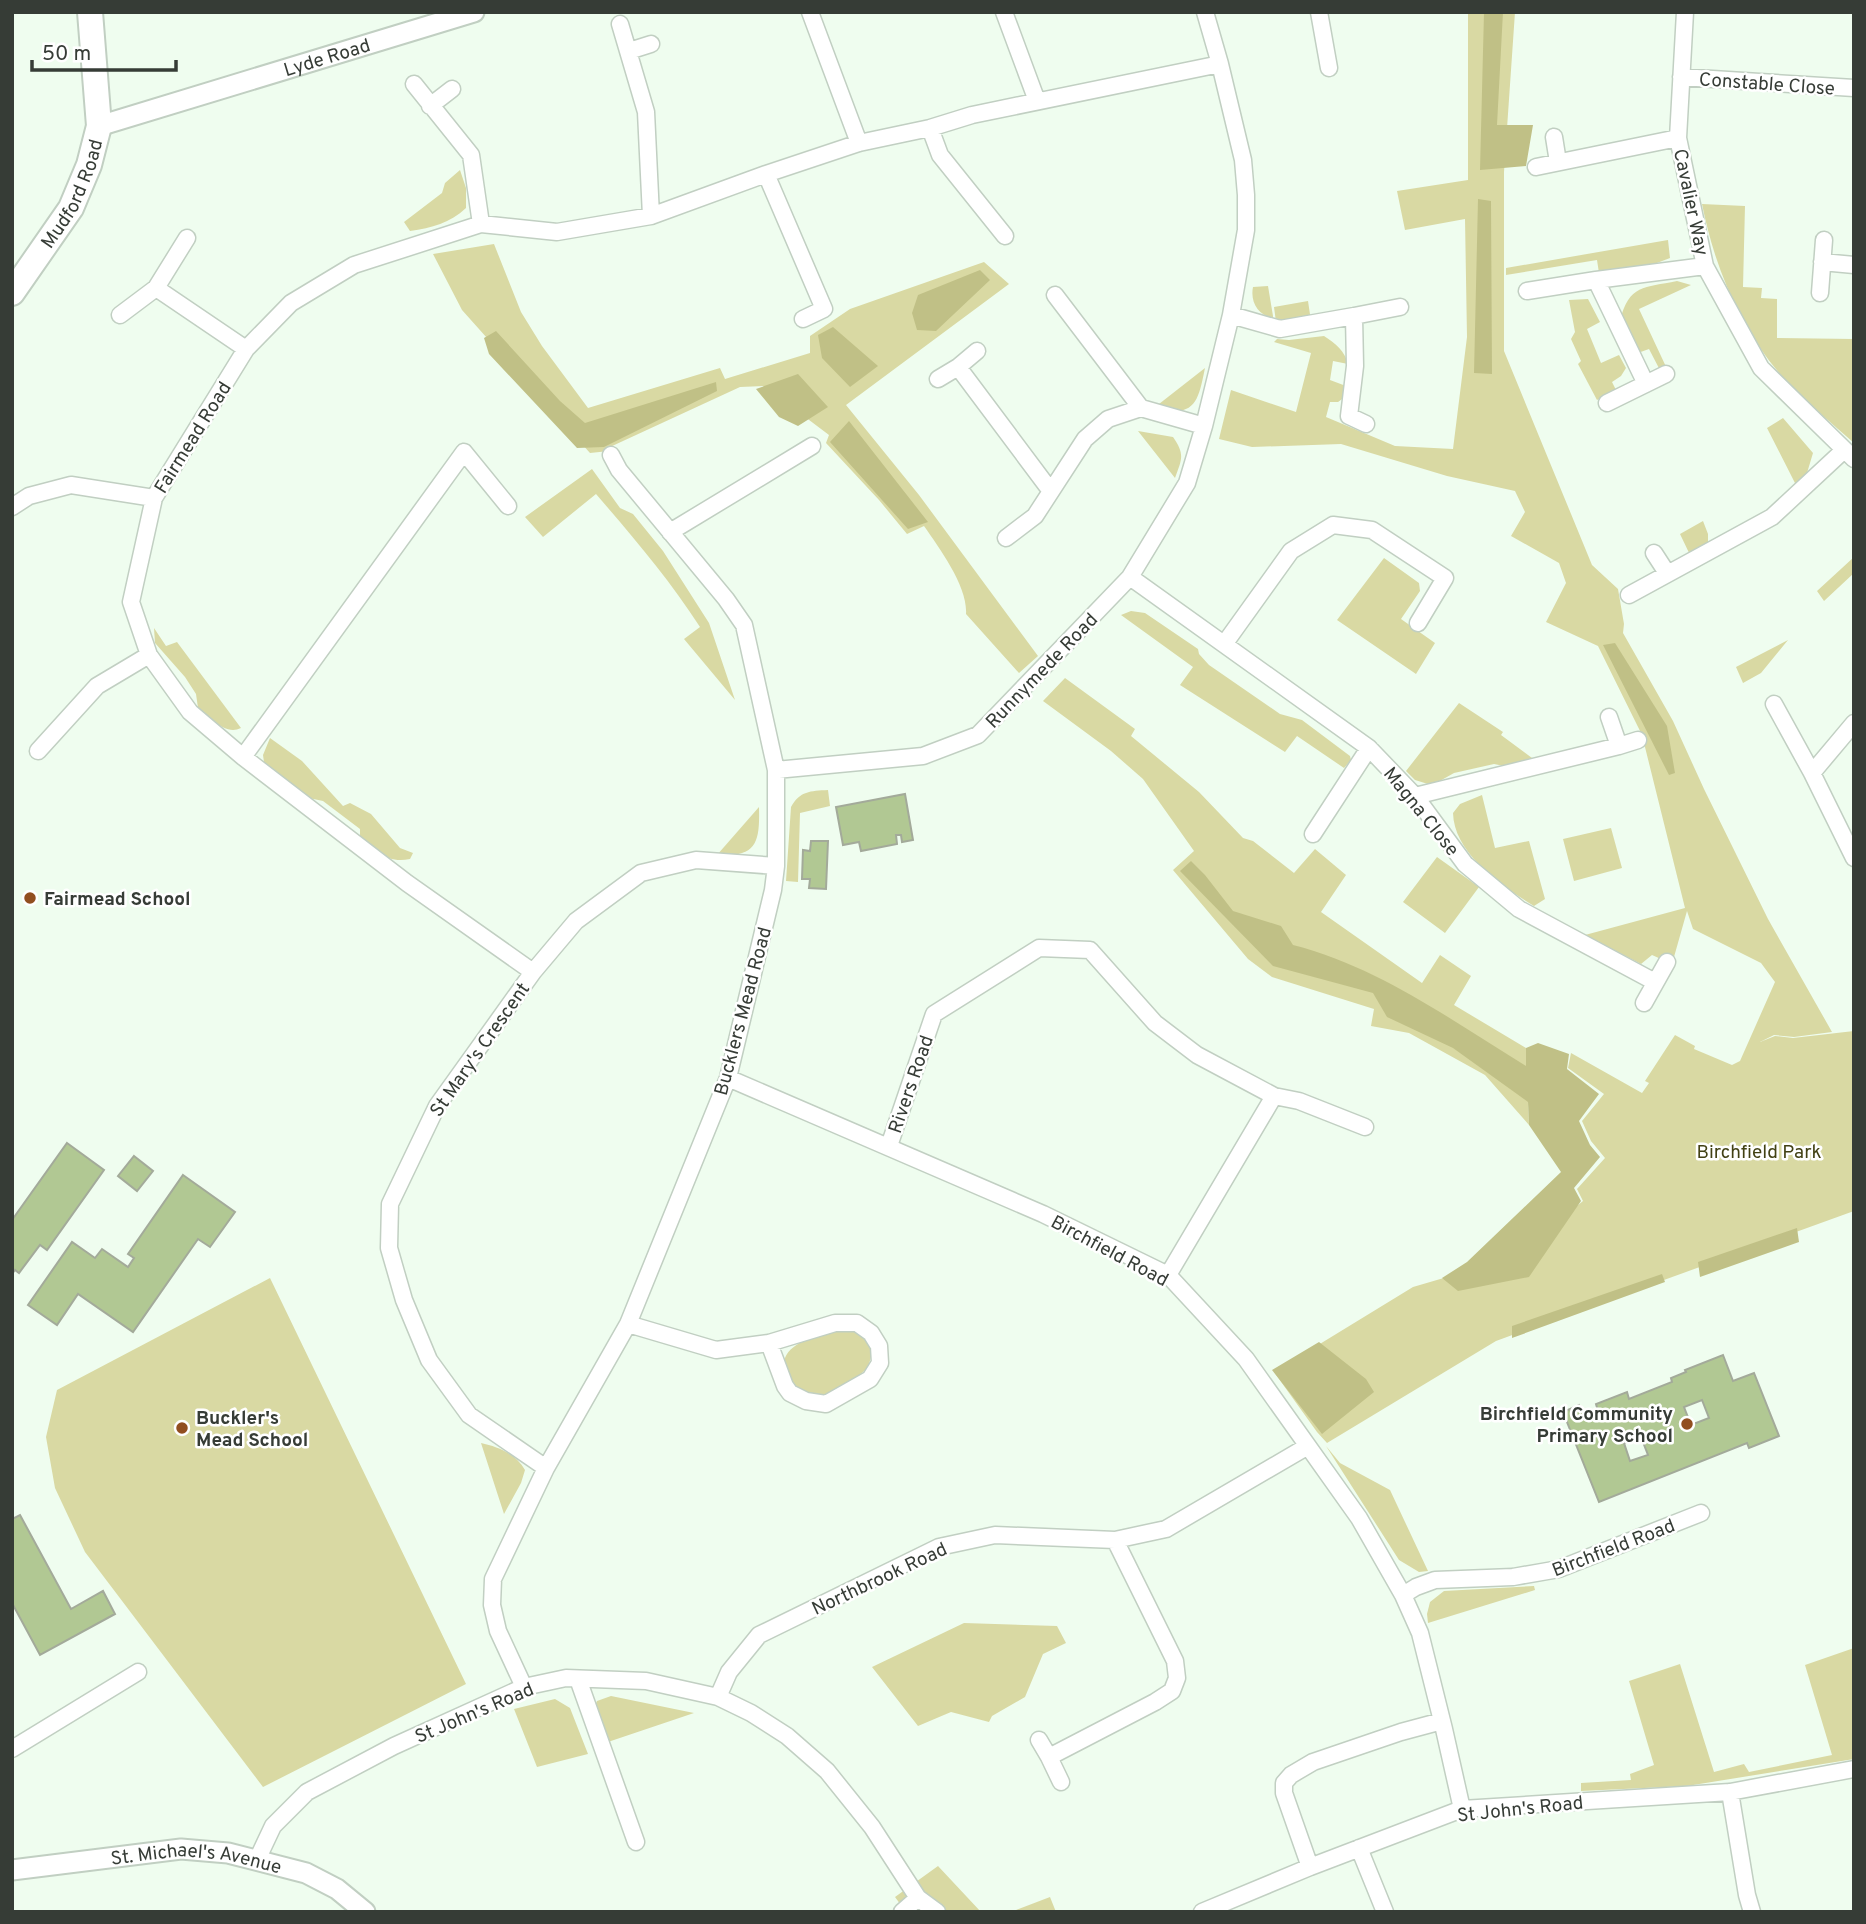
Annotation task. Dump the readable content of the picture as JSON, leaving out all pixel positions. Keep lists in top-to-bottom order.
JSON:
{
  "streets": {
    "main road": ["Mudford Road"],
    "street": [
      "Lyde Road",
      "Constable Close",
      "Cavalier Way",
      "Fairmead Road",
      "Runnymede Road",
      "Magna Close",
      "Bucklers Mead Road",
      "St Mary's Crescent",
      "Rivers Road",
      "Birchfield Road",
      "Northbrook Road",
      "St John's Road",
      "St. Michael's Avenue"
    ]
  },
  "crossings": [
    ["Lyde Road", "Mudford Road"],
    ["Constable Close", "Cavalier Way"],
    ["Fairmead Road", "St Mary's Crescent"],
    ["Runnymede Road", "Magna Close"],
    ["Runnymede Road", "Bucklers Mead Road"],
    ["Bucklers Mead Road", "St Mary's Crescent"],
    ["Bucklers Mead Road", "Birchfield Road"],
    ["Bucklers Mead Road", "St John's Road"],
    ["Rivers Road", "Birchfield Road"],
    ["Birchfield Road", "Northbrook Road"],
    ["Birchfield Road", "St John's Road"],
    ["Northbrook Road", "St John's Road"],
    ["St John's Road", "St. Michael's Avenue"]
  ],
  "parks": ["Birchfield Park"],
  "places": ["Fairmead School", "Birchfield Community Primary School", "Buckler's Mead School"],
  "scale_bar": "50 m"
}
